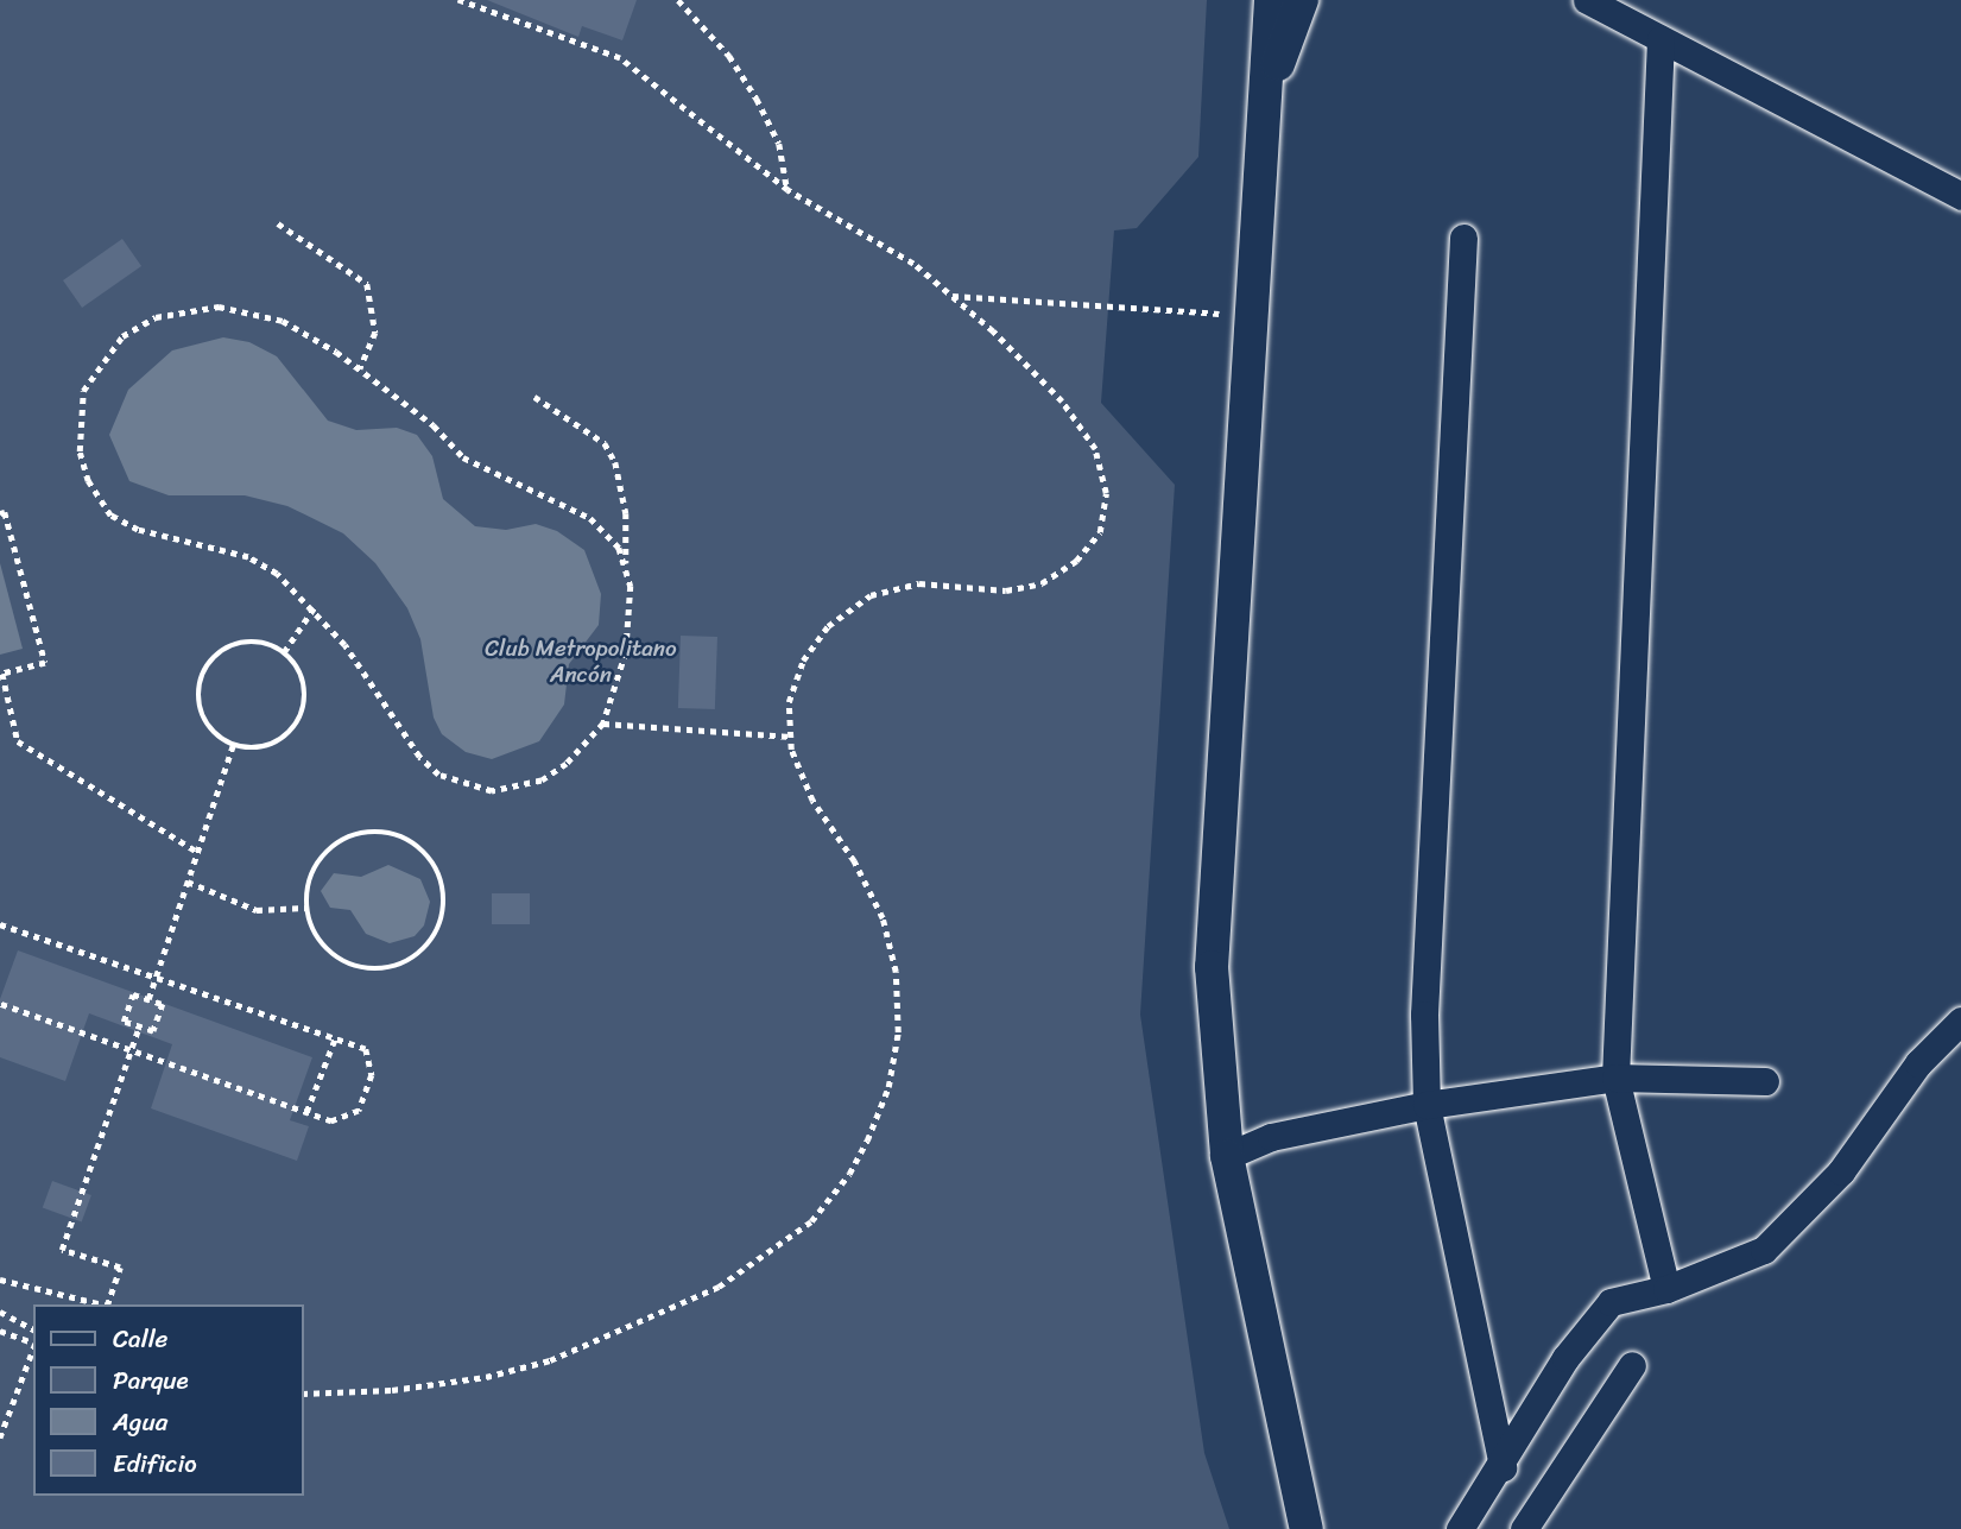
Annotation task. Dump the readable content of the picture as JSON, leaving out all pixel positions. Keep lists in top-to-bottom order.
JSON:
{
  "parks": ["Club Metropolitano Ancón"],
  "legend": [
    "Calle",
    "Parque",
    "Agua",
    "Edificio"
  ]
}
